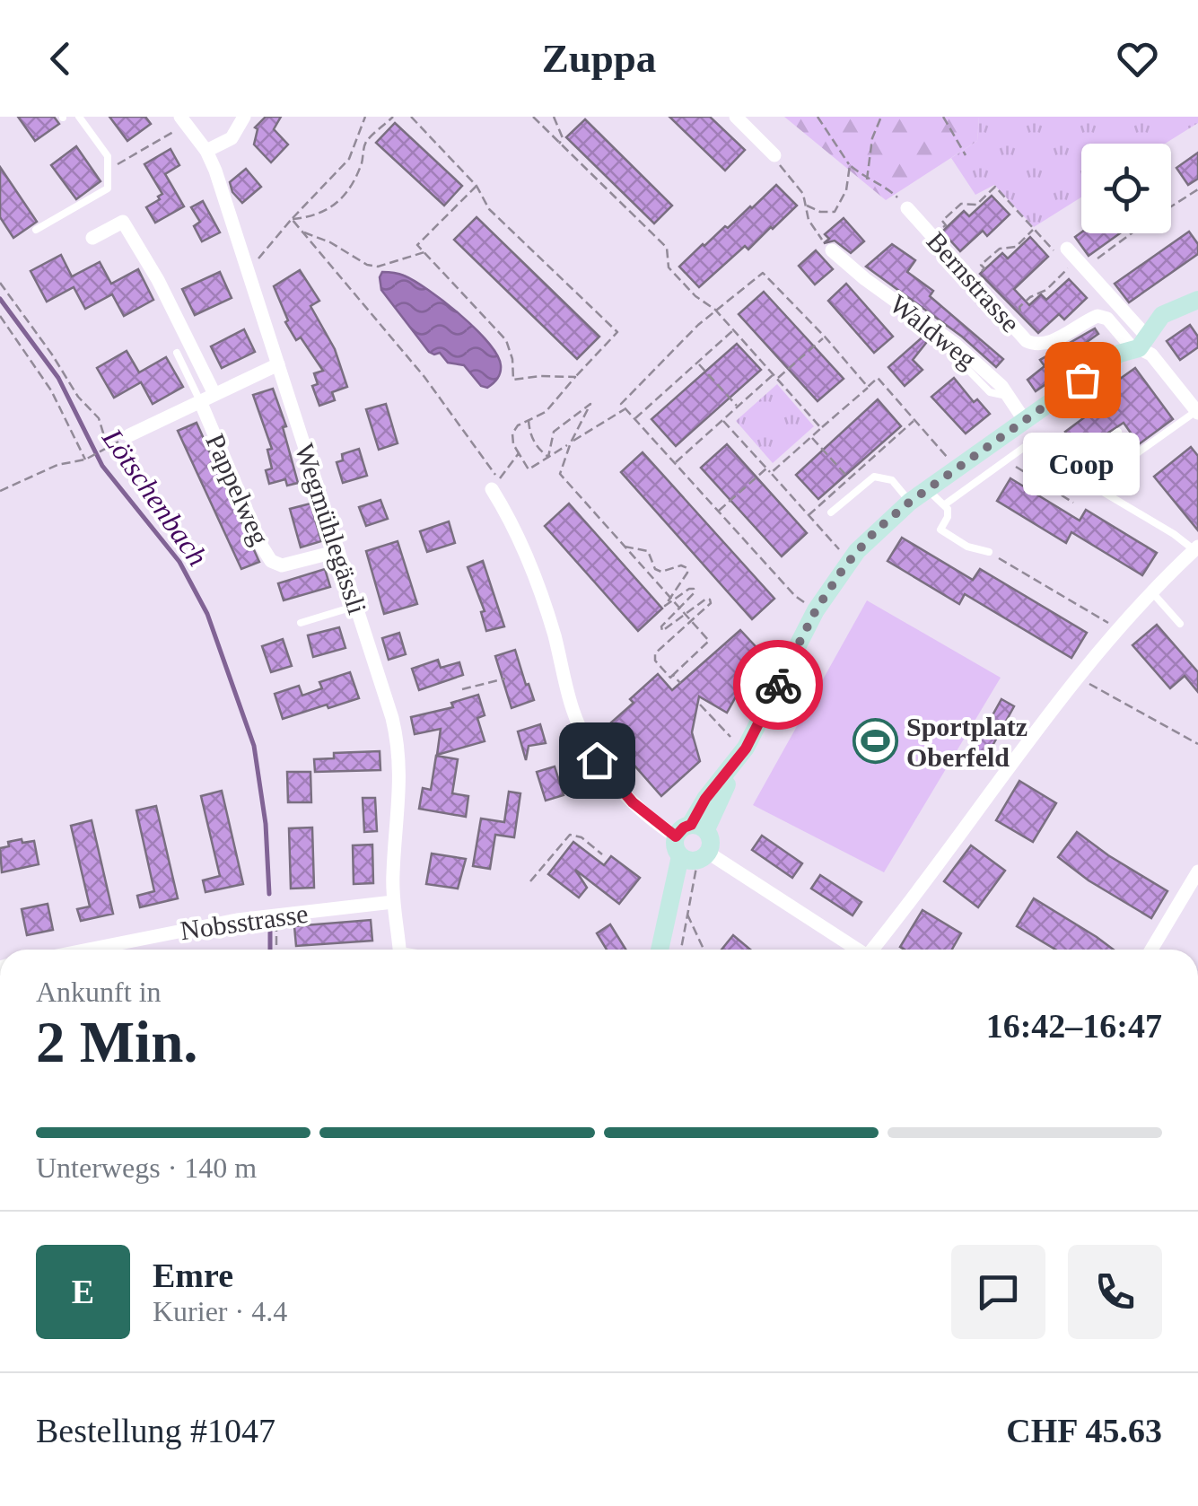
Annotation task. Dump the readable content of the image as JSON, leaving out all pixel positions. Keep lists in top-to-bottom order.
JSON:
{
  "streets": {
    "street": [
      "Bernstrasse",
      "Waldweg",
      "Pappelweg",
      "Wegmühlegässli",
      "Nobsstrasse"
    ]
  },
  "crossings": [
    ["Pappelweg", "Wegmühlegässli"],
    ["Wegmühlegässli", "Nobsstrasse"]
  ],
  "water": ["Lötschenbach"],
  "places": {
    "other": ["Coop"],
    "sports": ["Sportplatz Oberfeld"]
  },
  "page": {
    "header": "Zuppa",
    "bubble": "Coop",
    "heading": ["2 Min.", "Ankunft in", "16:42–16:47"],
    "panel": [
      "Emre",
      "Kurier · 4.4",
      "Bestellung #1047",
      "CHF 45.63"
    ],
    "bar": "Unterwegs · 140 m",
    "round": "E"
  }
}
